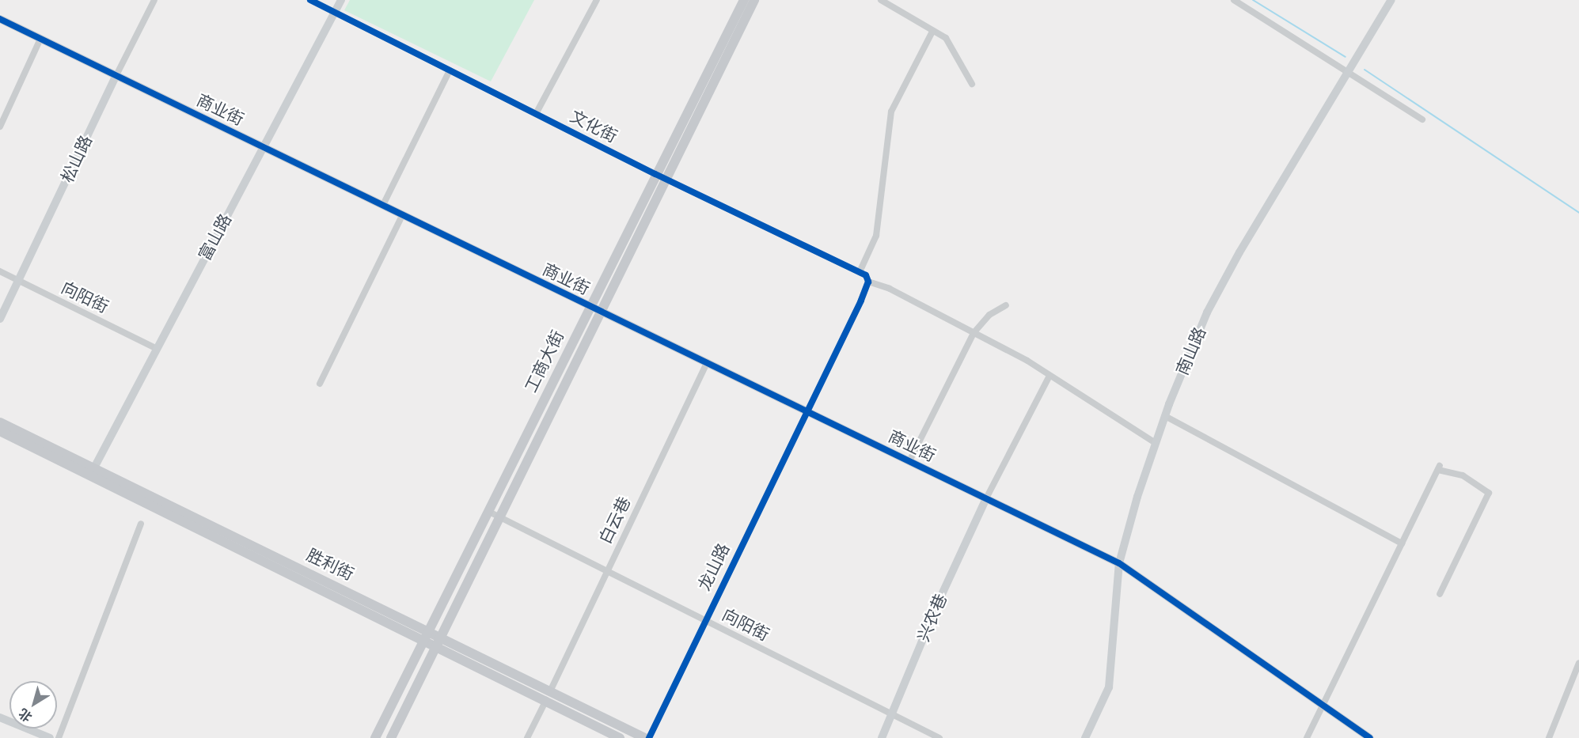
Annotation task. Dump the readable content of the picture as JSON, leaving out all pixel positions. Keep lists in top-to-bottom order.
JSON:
{
  "streets": {
    "main road": ["工商大街", "胜利街"],
    "street": [
      "商业街",
      "文化街",
      "松山路",
      "富山路",
      "向阳街",
      "南山路",
      "白云巷",
      "龙山路",
      "兴农巷"
    ]
  },
  "crossings": [
    ["商业街", "松山路"],
    ["商业街", "富山路"],
    ["商业街", "南山路"],
    ["商业街", "工商大街"],
    ["商业街", "白云巷"],
    ["商业街", "龙山路"],
    ["商业街", "兴农巷"],
    ["文化街", "富山路"],
    ["文化街", "南山路"],
    ["文化街", "工商大街"],
    ["文化街", "龙山路"],
    ["松山路", "向阳街"],
    ["富山路", "向阳街"],
    ["富山路", "胜利街"],
    ["向阳街", "工商大街"],
    ["向阳街", "白云巷"],
    ["向阳街", "龙山路"],
    ["向阳街", "兴农巷"],
    ["工商大街", "胜利街"],
    ["白云巷", "胜利街"]
  ],
  "north": "bottom left"
}
